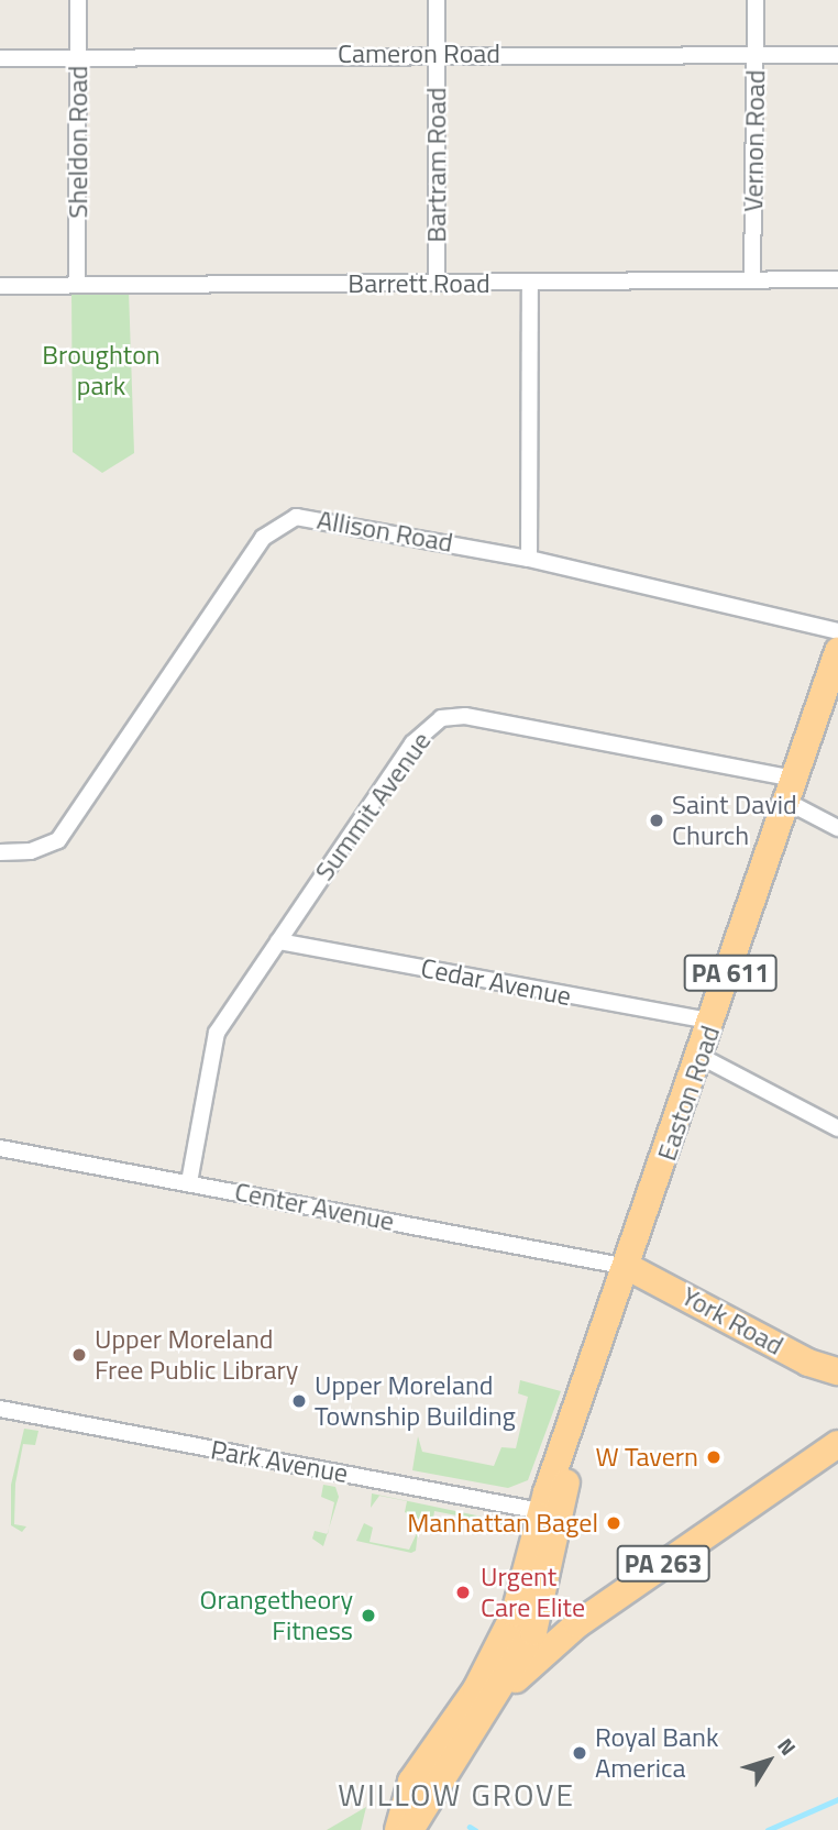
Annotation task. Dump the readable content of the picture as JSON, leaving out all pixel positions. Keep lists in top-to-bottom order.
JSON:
{
  "streets": {
    "highway": [
      "PA 611",
      "Easton Road",
      "York Road",
      "PA 263"
    ],
    "street": [
      "Cameron Road",
      "Vernon Road",
      "Sheldon Road",
      "Bartram Road",
      "Barrett Road",
      "Allison Road",
      "Summit Avenue",
      "Cedar Avenue",
      "Center Avenue",
      "Park Avenue"
    ]
  },
  "crossings": [
    ["Cameron Road", "Vernon Road"],
    ["Cameron Road", "Sheldon Road"],
    ["Cameron Road", "Bartram Road"],
    ["Vernon Road", "Barrett Road"],
    ["Sheldon Road", "Barrett Road"],
    ["Bartram Road", "Barrett Road"],
    ["Summit Avenue", "Cedar Avenue"],
    ["Summit Avenue", "Easton Road"],
    ["Summit Avenue", "Center Avenue"],
    ["Cedar Avenue", "Easton Road"],
    ["Easton Road", "Center Avenue"],
    ["Easton Road", "York Road"],
    ["Easton Road", "Park Avenue"],
    ["Easton Road", "PA 263"],
    ["Center Avenue", "York Road"]
  ],
  "districts": ["WILLOW GROVE"],
  "parks": ["Broughton park"],
  "places": [
    "Saint David Church",
    "Upper Moreland Free Public Library",
    "Upper Moreland Township Building",
    "W Tavern",
    "Manhattan Bagel",
    "Urgent Care Elite",
    "Orangetheory Fitness",
    "Royal Bank America"
  ],
  "north": "top right"
}
